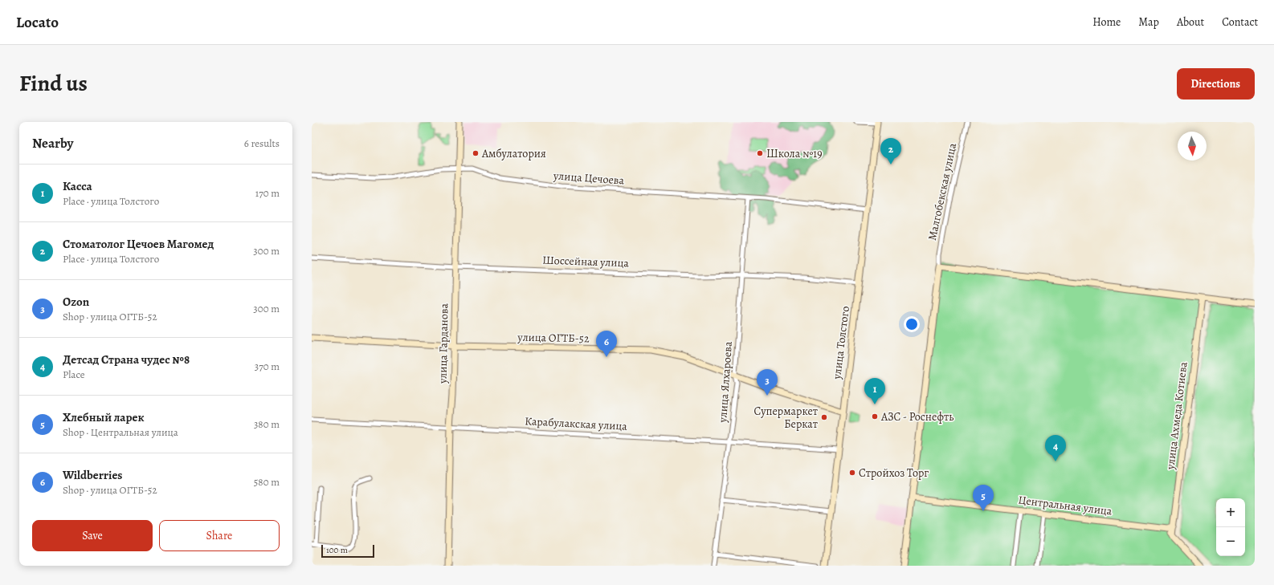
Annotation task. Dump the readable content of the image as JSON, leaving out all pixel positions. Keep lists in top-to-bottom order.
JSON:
{
  "streets": {
    "street": [
      "улица Цечоева",
      "Малгобекская улица",
      "Шоссейная улица",
      "улица ОГТБ-52",
      "улица Толстого",
      "улица Гарданова",
      "улица Ялхароева",
      "улица Ахмеда Котиева",
      "Карабулакская улица",
      "Центральная улица"
    ]
  },
  "crossings": [
    ["улица Цечоева", "улица Толстого"],
    ["улица Цечоева", "улица Гарданова"],
    ["улица Цечоева", "улица Ялхароева"],
    ["Шоссейная улица", "улица Толстого"],
    ["Шоссейная улица", "улица Гарданова"],
    ["Шоссейная улица", "улица Ялхароева"],
    ["улица ОГТБ-52", "улица Толстого"],
    ["улица ОГТБ-52", "улица Гарданова"],
    ["улица ОГТБ-52", "улица Ялхароева"],
    ["улица Толстого", "Карабулакская улица"],
    ["улица Гарданова", "Карабулакская улица"],
    ["улица Ялхароева", "Карабулакская улица"],
    ["улица Ахмеда Котиева", "Центральная улица"]
  ],
  "places": [
    "Амбулатория",
    "Школа №19",
    "АЗС - Роснефть",
    "Супермаркет Беркат",
    "Стройхоз Торг"
  ],
  "scale_bar": "100 m",
  "north": "bottom",
  "page": {
    "header": "Locato",
    "nav": [
      "Home",
      "Map",
      "About",
      "Contact"
    ],
    "title": "Find us",
    "buttons": [
      "Directions",
      ["Save", "Share"]
    ],
    "heading": ["Nearby", "6 results"],
    "pins": [
      "2",
      "6",
      "3",
      "1",
      "4",
      "5"
    ],
    "list": [
      {
        "mark": "1",
        "name": "Касса",
        "note": "Place · улица Толстого",
        "value": "170 m"
      },
      {
        "mark": "2",
        "name": "Стоматолог Цечоев Магомед",
        "note": "Place · улица Толстого",
        "value": "300 m"
      },
      {
        "mark": "3",
        "name": "Ozon",
        "note": "Shop · улица ОГТБ-52",
        "value": "300 m"
      },
      {
        "mark": "4",
        "name": "Детсад Страна чудес №8",
        "note": "Place",
        "value": "370 m"
      },
      {
        "mark": "5",
        "name": "Хлебный ларек",
        "note": "Shop · Центральная улица",
        "value": "380 m"
      },
      {
        "mark": "6",
        "name": "Wildberries",
        "note": "Shop · улица ОГТБ-52",
        "value": "580 m"
      }
    ],
    "map_buttons": ["+", "−"],
    "scale": "100 m"
  }
}
